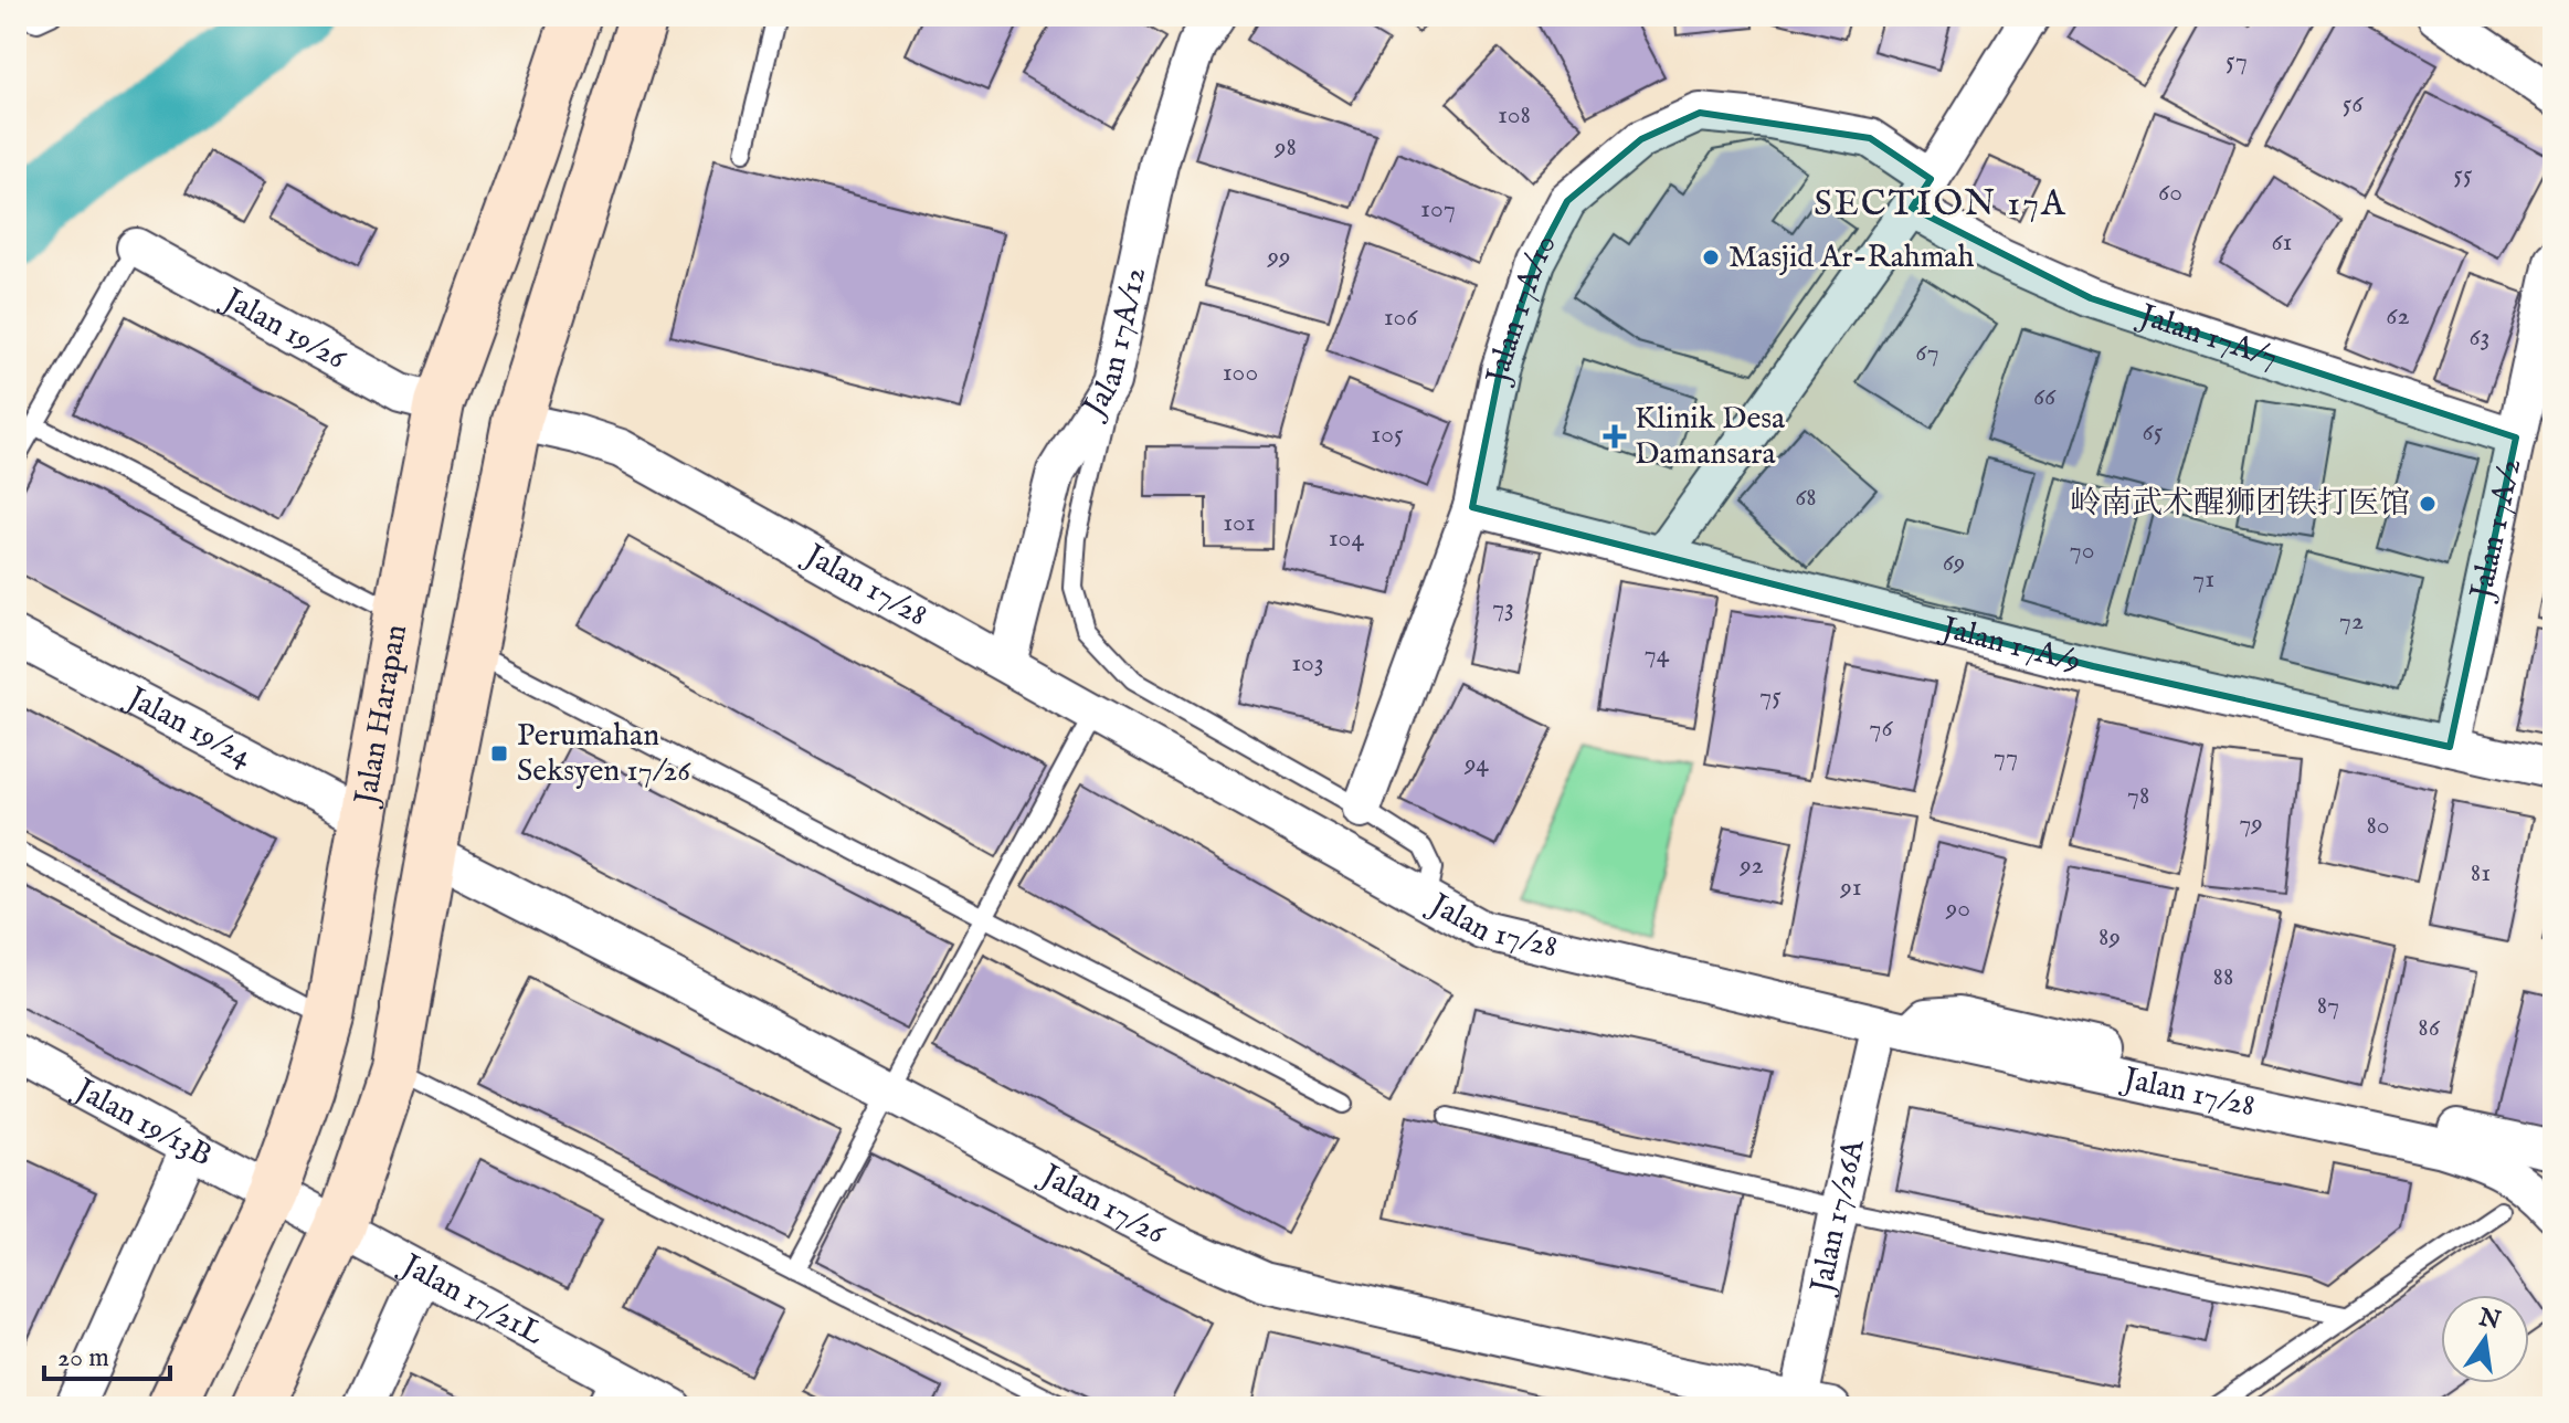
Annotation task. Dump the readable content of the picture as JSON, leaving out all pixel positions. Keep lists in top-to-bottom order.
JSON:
{
  "streets": {
    "main road": ["Jalan Harapan"],
    "street": [
      "Jalan 17A/10",
      "Jalan 19/26",
      "Jalan 17A/7",
      "Jalan 17A/12",
      "Jalan 17A/2",
      "Jalan 17/28",
      "Jalan 17A/9",
      "Jalan 19/24",
      "Jalan 19/13B",
      "Jalan 17/26",
      "Jalan 17/26A",
      "Jalan 17/21L"
    ]
  },
  "crossings": [
    ["Jalan 17A/10", "Jalan 17A/7"],
    ["Jalan 17A/10", "Jalan 17A/9"],
    ["Jalan 19/26", "Jalan Harapan"],
    ["Jalan 17A/7", "Jalan 17A/2"],
    ["Jalan 17A/12", "Jalan 17/28"],
    ["Jalan 17A/2", "Jalan 17A/9"],
    ["Jalan 17/28", "Jalan 17/26A"],
    ["Jalan Harapan", "Jalan 19/24"],
    ["Jalan Harapan", "Jalan 19/13B"],
    ["Jalan Harapan", "Jalan 17/21L"],
    ["Jalan 19/13B", "Jalan 17/21L"],
    ["Jalan 17/26", "Jalan 17/26A"]
  ],
  "districts": ["SECTION 17A"],
  "places": {
    "other": ["Masjid Ar-Rahmah", "岭南武术醒狮团铁打医馆"],
    "health": ["Klinik Desa Damansara"],
    "transit": ["Perumahan Seksyen 17/26"]
  },
  "house_numbers": [
    "57",
    "56",
    "108",
    "98",
    "55",
    "60",
    "107",
    "61",
    "99",
    "62",
    "106",
    "63",
    "67",
    "100",
    "66",
    "65",
    "105",
    "68",
    "101",
    "104",
    "70",
    "69",
    "71",
    "73",
    "72",
    "74",
    "103",
    "75",
    "76",
    "77",
    "94",
    "78",
    "79",
    "80",
    "92",
    "81",
    "91",
    "90",
    "89",
    "88",
    "87",
    "86"
  ],
  "scale_bar": "20 m",
  "north": "top"
}
